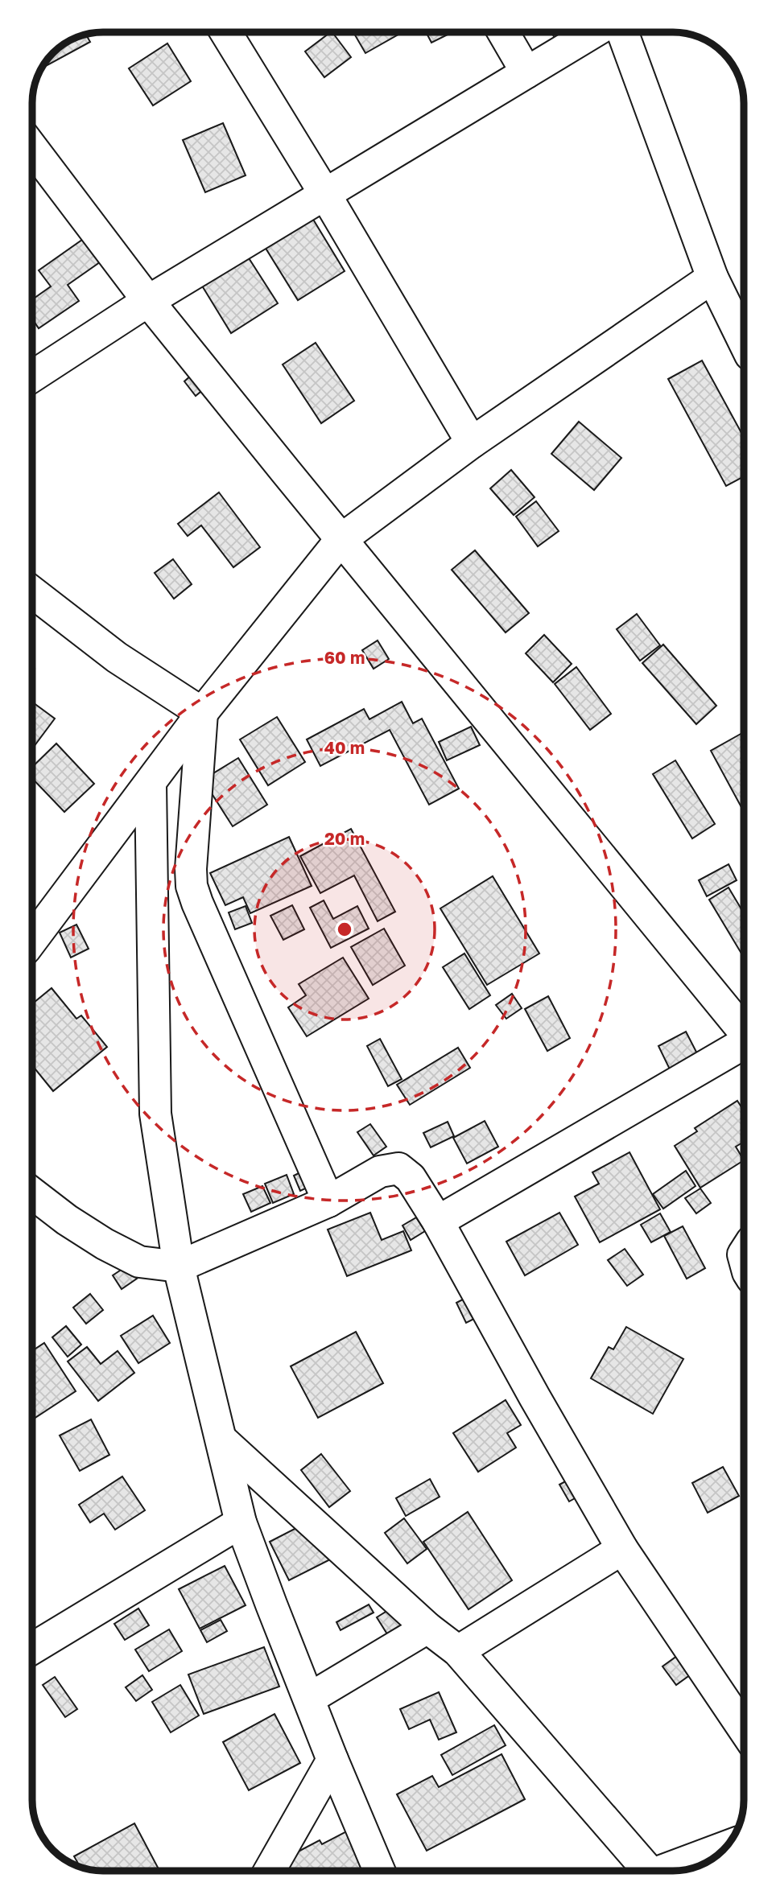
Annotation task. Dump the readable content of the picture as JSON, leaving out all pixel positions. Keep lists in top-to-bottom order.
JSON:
{
  "rings": ["60 m", "40 m", "20 m"]
}
